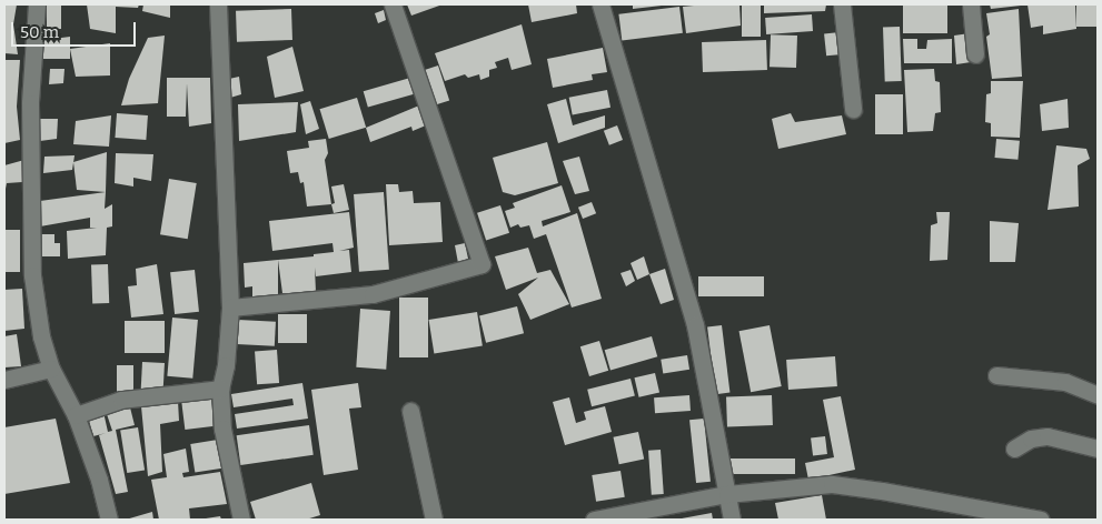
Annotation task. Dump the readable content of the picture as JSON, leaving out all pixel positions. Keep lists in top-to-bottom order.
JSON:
{
  "scale_bar": "50 m"
}
